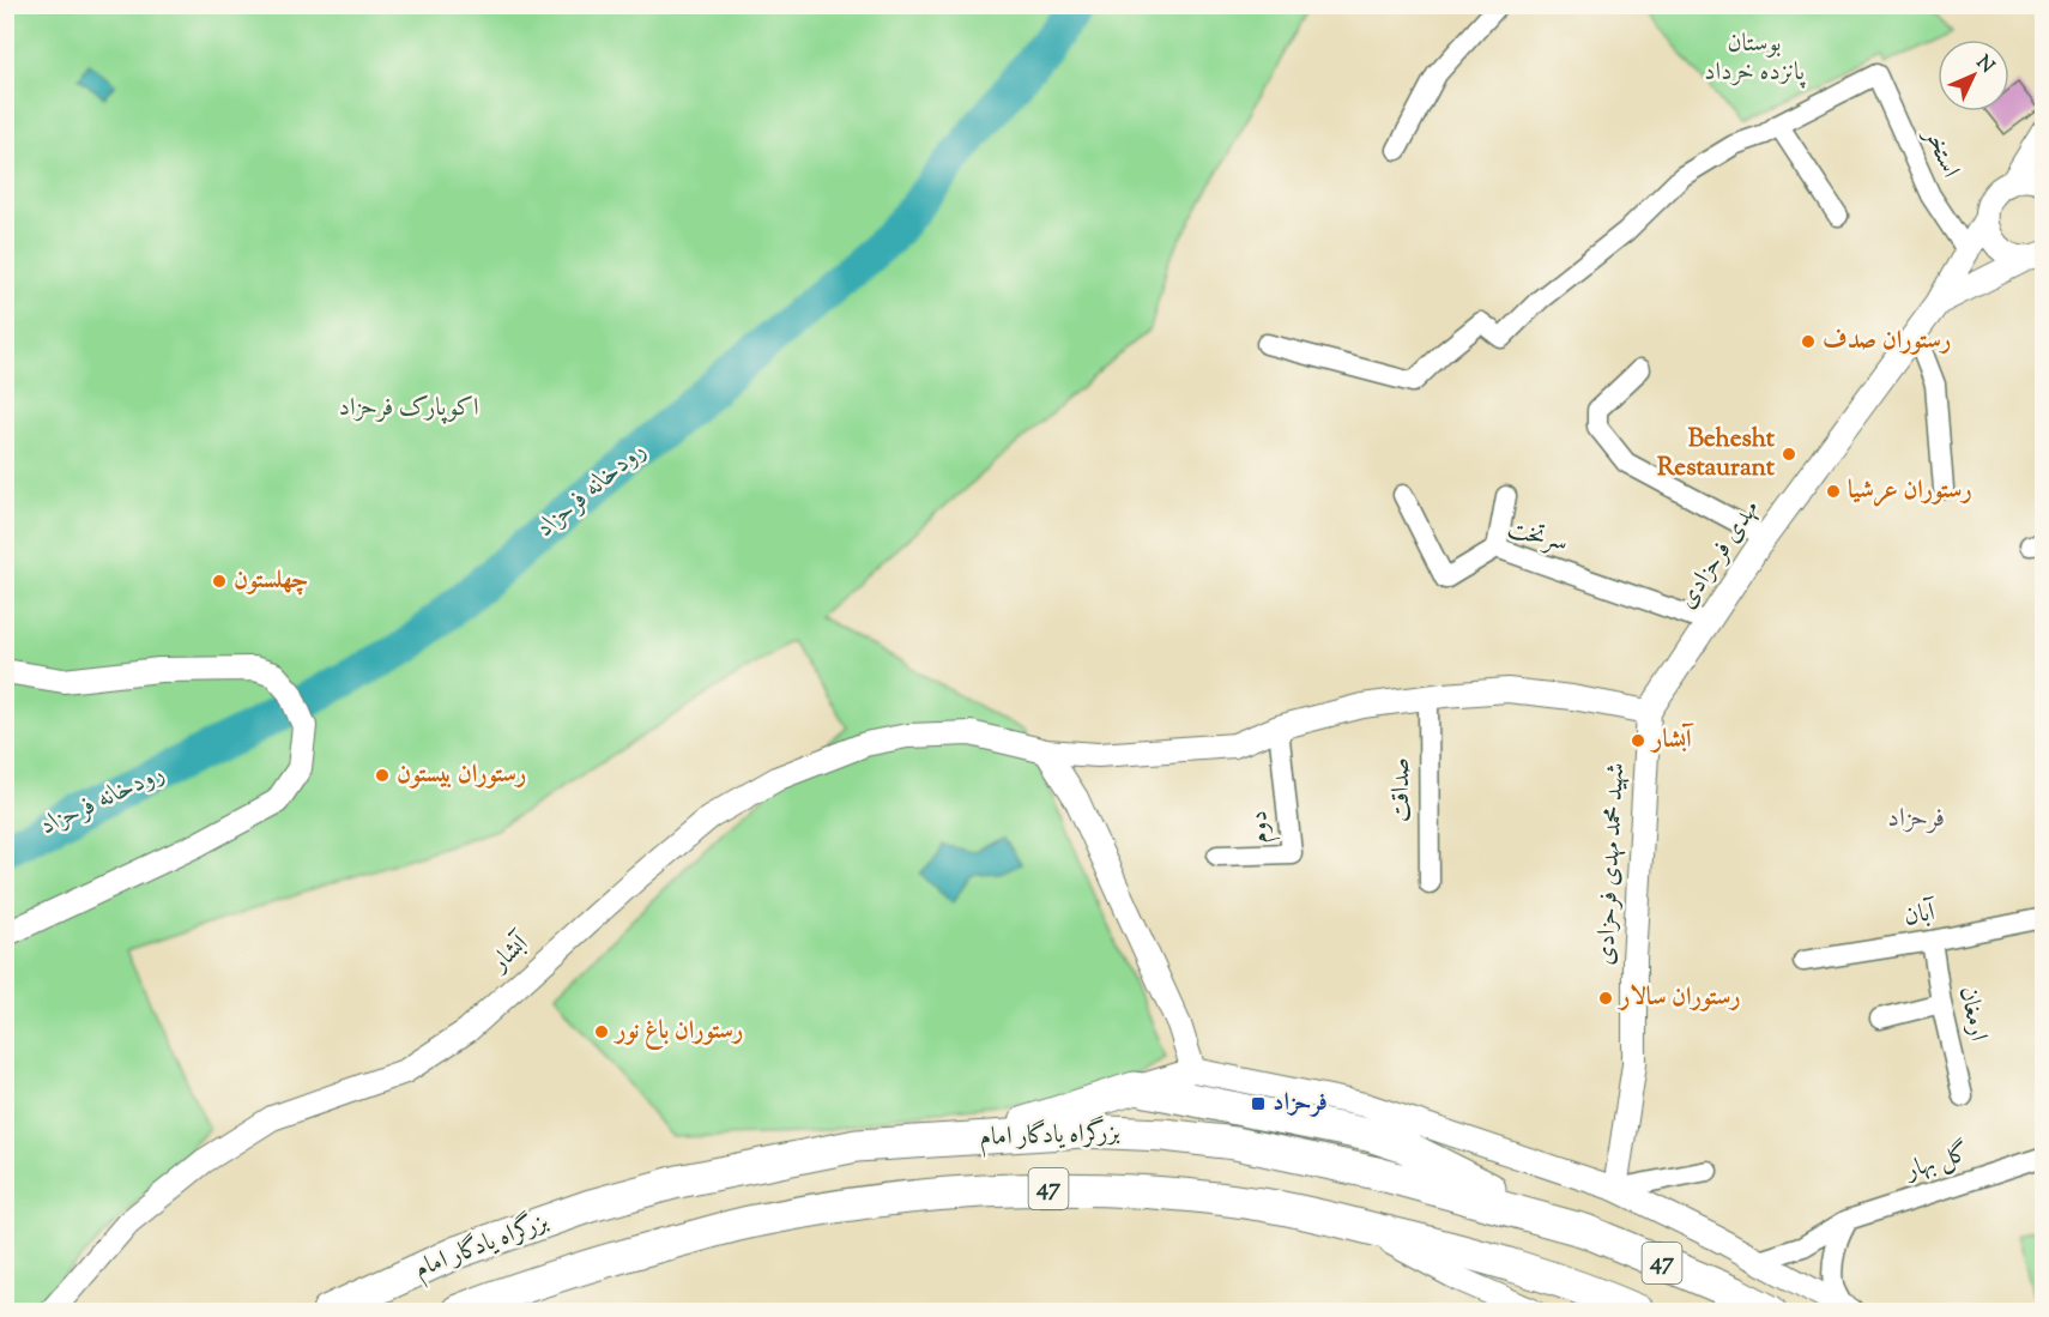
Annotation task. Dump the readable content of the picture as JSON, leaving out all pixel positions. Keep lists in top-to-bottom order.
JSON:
{
  "streets": {
    "highway": ["بزرگراه یادگار امام", "47"],
    "street": [
      "استخر",
      "سرتخت",
      "مهدی فرحزادی",
      "صداقت",
      "دوم",
      "شهید محمد مهدی فرحزادی",
      "آبان",
      "آبشار",
      "ارمغان",
      "گل بهار"
    ]
  },
  "crossings": [
    ["استخر", "مهدی فرحزادی"],
    ["سرتخت", "مهدی فرحزادی"],
    ["مهدی فرحزادی", "شهید محمد مهدی فرحزادی"],
    ["مهدی فرحزادی", "آبشار"],
    ["صداقت", "آبشار"],
    ["دوم", "آبشار"],
    ["شهید محمد مهدی فرحزادی", "آبشار"],
    ["آبان", "ارمغان"]
  ],
  "districts": ["فرحزاد"],
  "water": ["رودخانه فرحزاد"],
  "parks": ["بوستان پانزده خرداد", "اکوپارک فرحزاد"],
  "places": {
    "other": [
      "رستوران صدف",
      "Behesht Restaurant",
      "رستوران عرشیا",
      "چهلستون",
      "آبشار",
      "رستوران بیستون",
      "رستوران سالار",
      "رستوران باغ نور"
    ],
    "transit": ["فرحزاد"]
  },
  "north": "top right"
}
